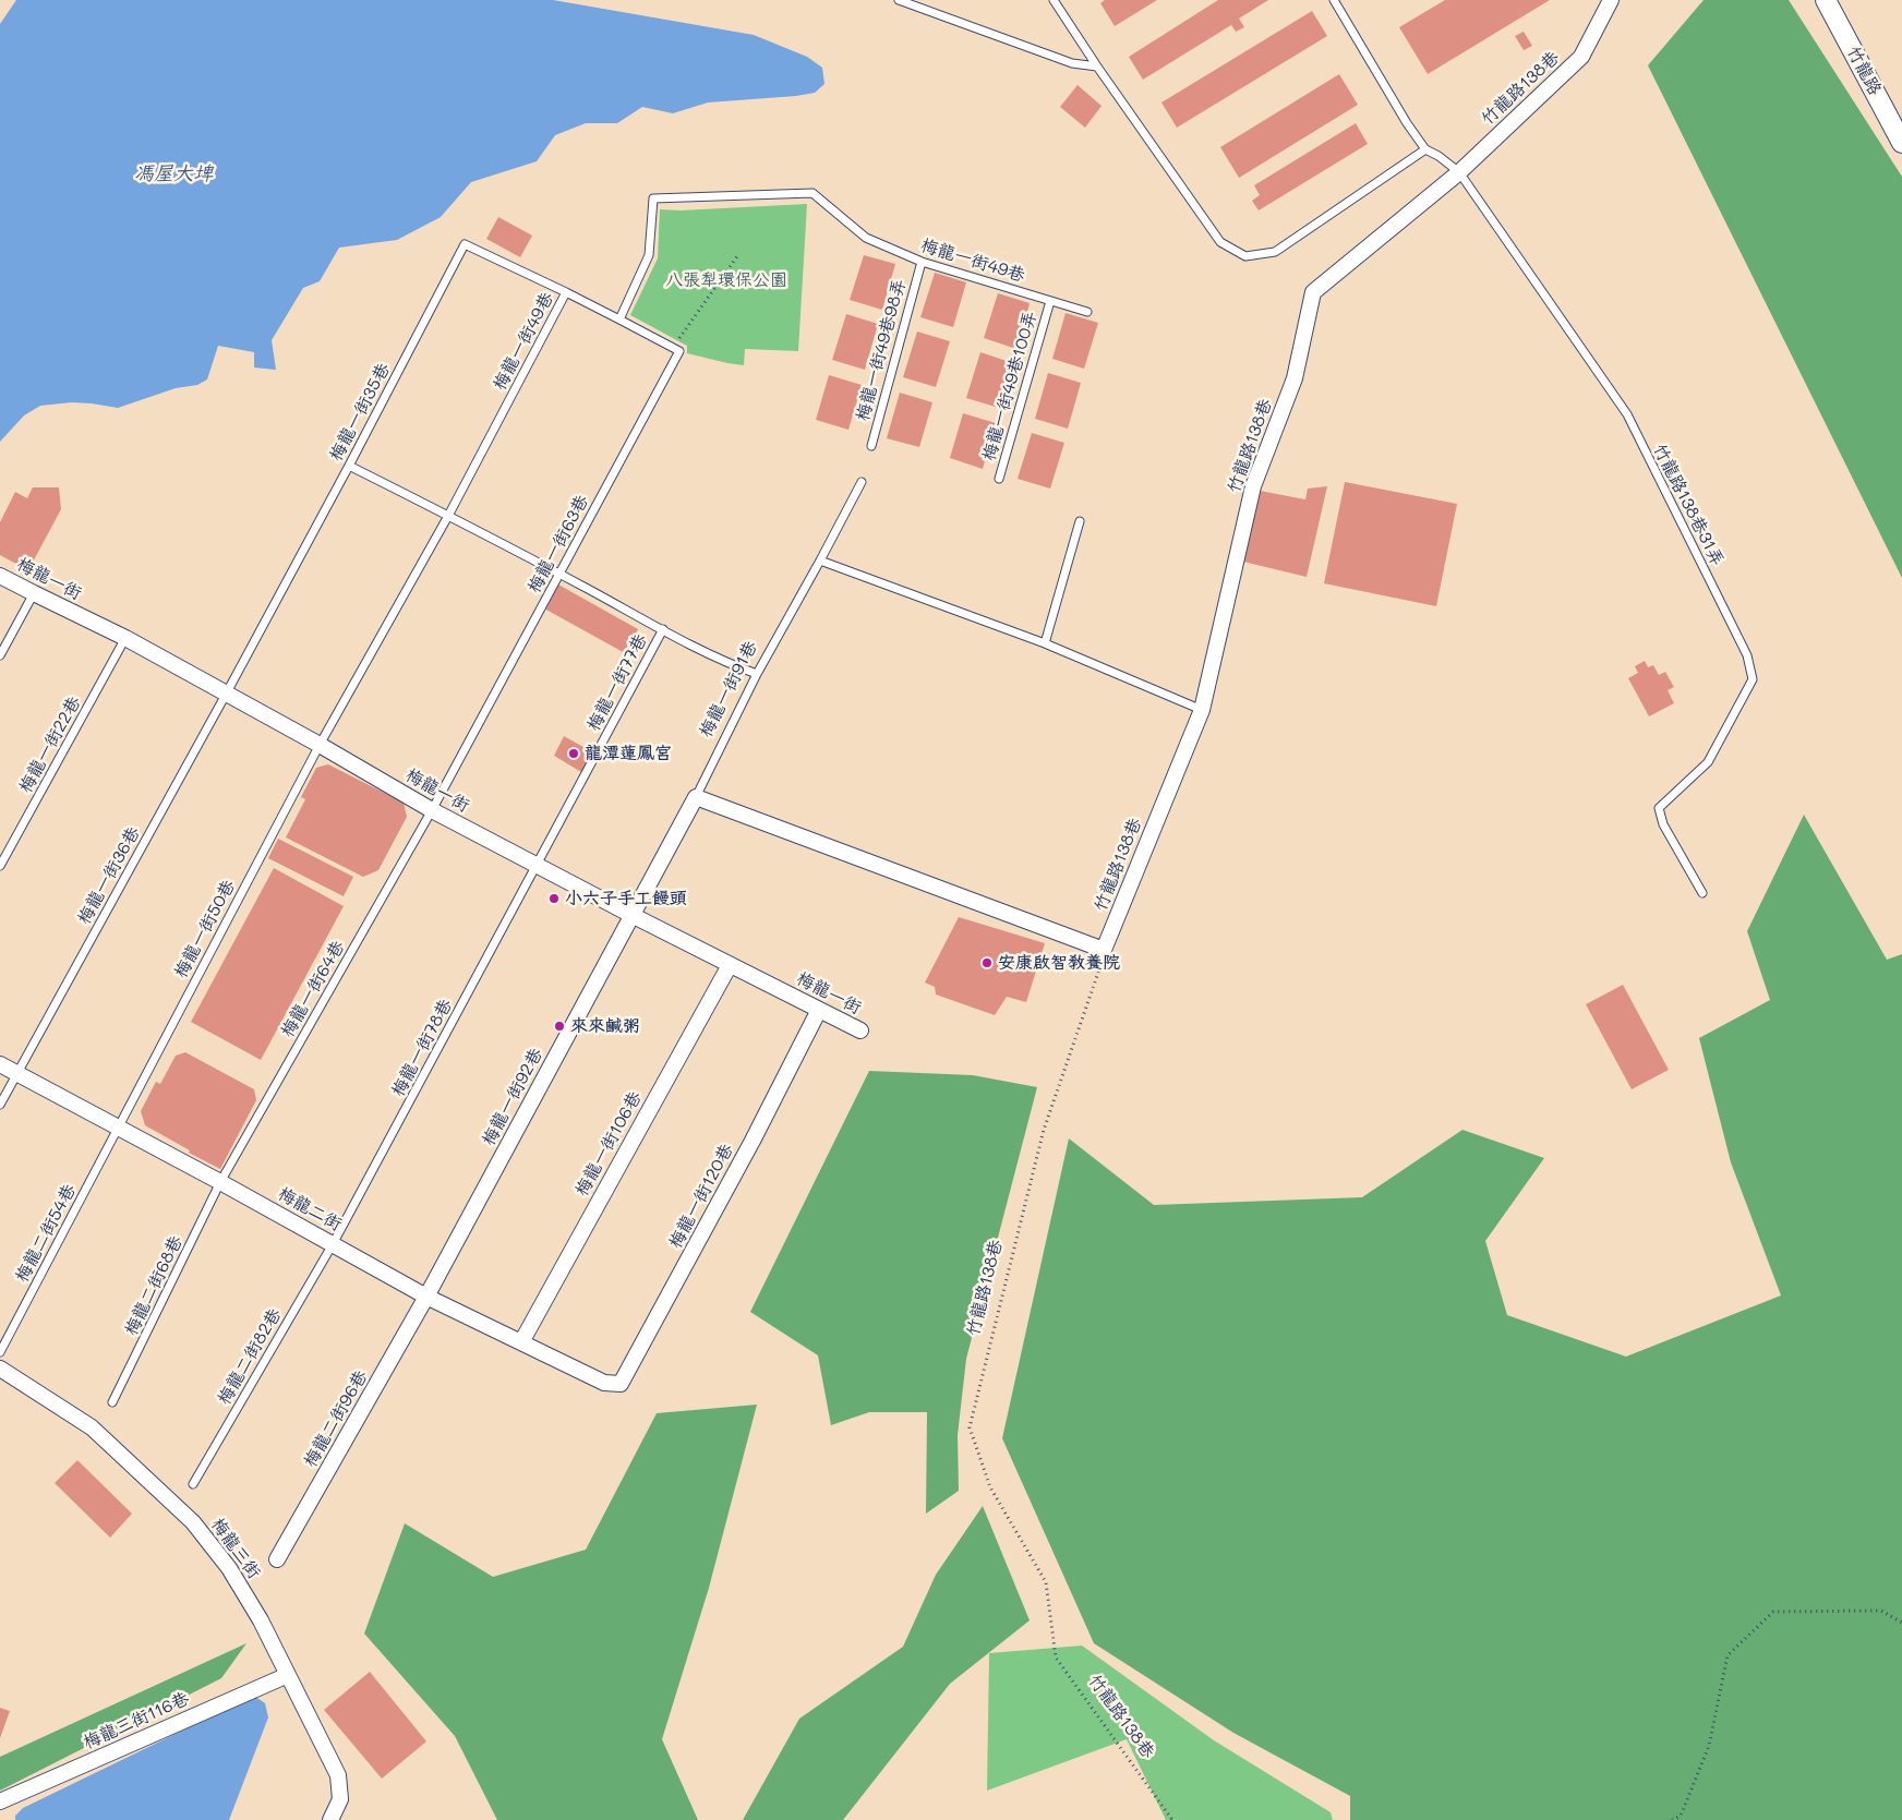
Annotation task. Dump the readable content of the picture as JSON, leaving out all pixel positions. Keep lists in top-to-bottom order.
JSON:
{
  "streets": {
    "street": [
      "竹龍路",
      "竹龍路138巷",
      "梅龍一街",
      "梅龍一街91巷",
      "梅龍一街92巷",
      "梅龍一街106巷",
      "梅龍一街120巷",
      "梅龍二街",
      "梅龍二街96巷",
      "梅龍三街",
      "梅龍三街116巷"
    ],
    "lane": [
      "梅龍一街49巷",
      "梅龍一街49巷98弄",
      "梅龍一街49巷100弄",
      "梅龍一街35巷",
      "竹龍路138巷31弄",
      "梅龍一街63巷",
      "梅龍一街77巷",
      "梅龍一街22巷",
      "梅龍一街36巷",
      "梅龍一街50巷",
      "梅龍一街64巷",
      "梅龍一街78巷",
      "梅龍二街54巷",
      "梅龍二街68巷",
      "梅龍二街82巷"
    ]
  },
  "crossings": [
    ["竹龍路138巷", "竹龍路138巷31弄"],
    ["梅龍一街49巷", "梅龍一街49巷98弄"],
    ["梅龍一街49巷", "梅龍一街49巷100弄"],
    ["梅龍一街49巷", "梅龍一街35巷"],
    ["梅龍一街49巷", "梅龍一街"],
    ["梅龍一街49巷", "梅龍一街50巷"],
    ["梅龍一街35巷", "梅龍一街"],
    ["梅龍一街35巷", "梅龍一街36巷"],
    ["梅龍一街63巷", "梅龍一街"],
    ["梅龍一街63巷", "梅龍一街64巷"],
    ["梅龍一街", "梅龍一街77巷"],
    ["梅龍一街", "梅龍一街91巷"],
    ["梅龍一街", "梅龍一街22巷"],
    ["梅龍一街", "梅龍一街36巷"],
    ["梅龍一街", "梅龍一街50巷"],
    ["梅龍一街", "梅龍一街64巷"],
    ["梅龍一街", "梅龍一街78巷"],
    ["梅龍一街", "梅龍一街92巷"],
    ["梅龍一街", "梅龍一街106巷"],
    ["梅龍一街", "梅龍一街120巷"],
    ["梅龍一街77巷", "梅龍一街78巷"],
    ["梅龍一街91巷", "梅龍一街92巷"],
    ["梅龍一街36巷", "梅龍二街"],
    ["梅龍一街50巷", "梅龍二街"],
    ["梅龍一街50巷", "梅龍二街54巷"],
    ["梅龍一街64巷", "梅龍二街"],
    ["梅龍一街64巷", "梅龍二街68巷"],
    ["梅龍一街78巷", "梅龍二街"],
    ["梅龍一街78巷", "梅龍二街82巷"],
    ["梅龍一街92巷", "梅龍二街"],
    ["梅龍一街92巷", "梅龍二街96巷"],
    ["梅龍一街106巷", "梅龍二街"],
    ["梅龍一街120巷", "梅龍二街"],
    ["梅龍二街", "梅龍二街54巷"],
    ["梅龍二街", "梅龍二街68巷"],
    ["梅龍二街", "梅龍二街82巷"],
    ["梅龍二街", "梅龍二街96巷"],
    ["梅龍三街", "梅龍三街116巷"]
  ],
  "water": ["馮屋大埤"],
  "parks": ["八張犁環保公園"],
  "places": [
    "龍潭蓮鳳宮",
    "小六子手工饅頭",
    "安康啟智教養院",
    "來來鹹粥"
  ]
}
